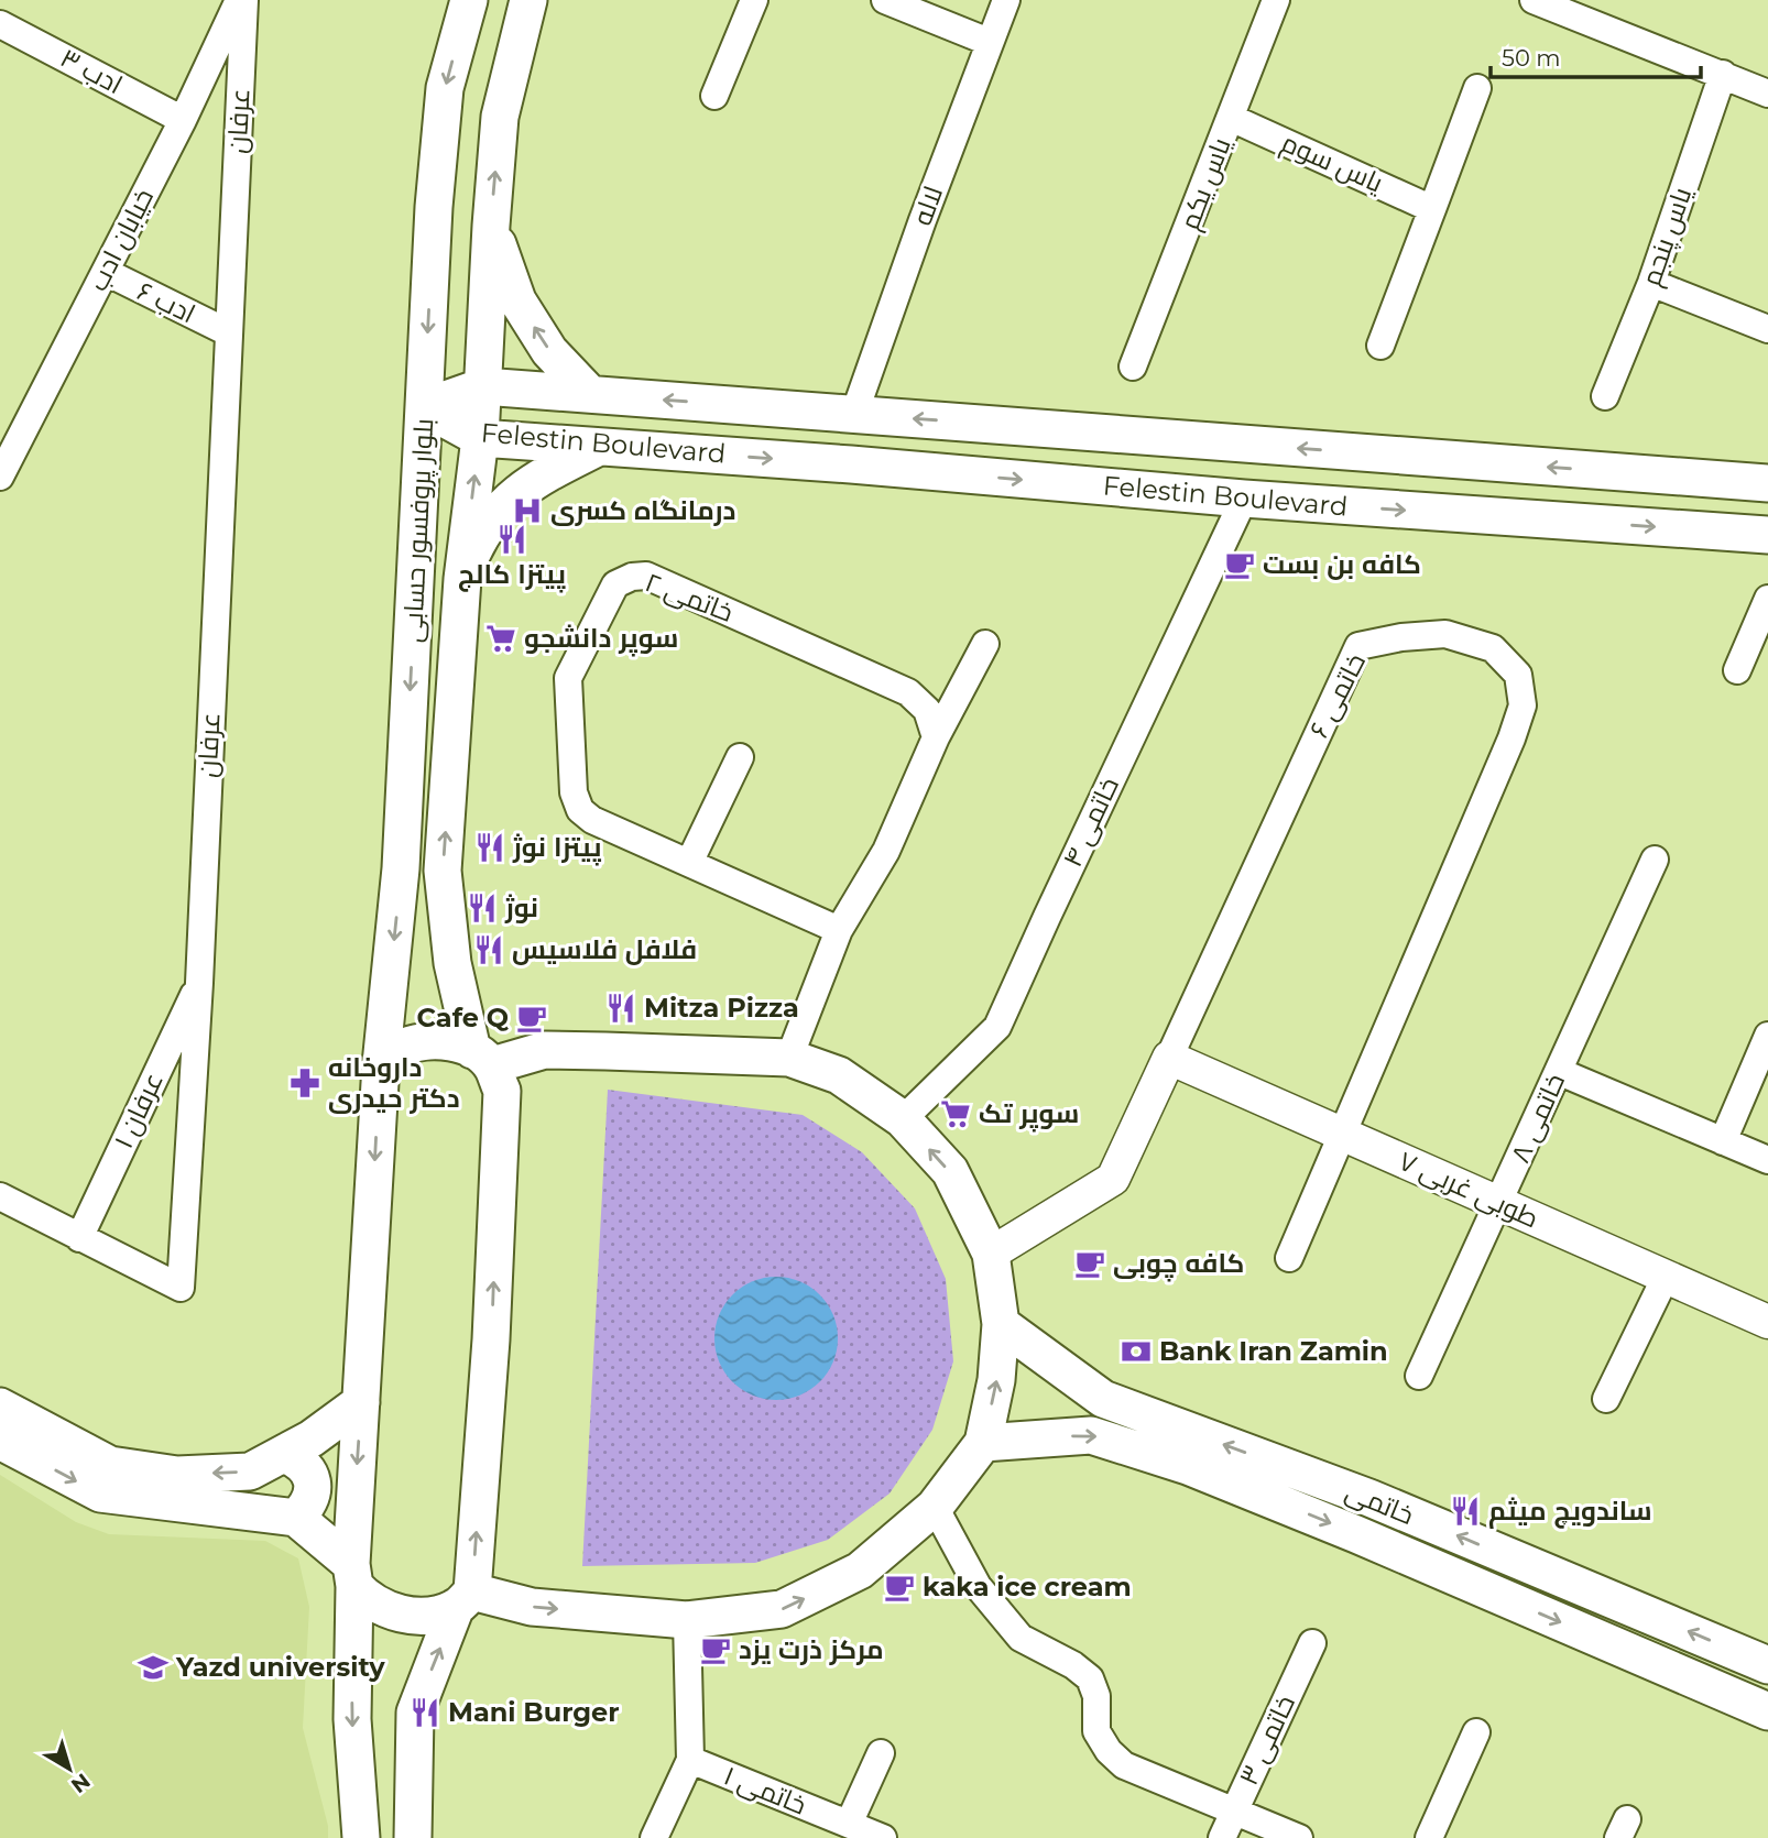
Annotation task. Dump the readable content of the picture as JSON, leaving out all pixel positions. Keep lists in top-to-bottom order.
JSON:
{
  "streets": {
    "main road": ["Felestin Boulevard", "بلوار پروفسور حسابی", "خاتمی"],
    "street": [
      "ادب ۳",
      "عرفان",
      "یاس سوم",
      "یاس یکم",
      "لاله",
      "یاس پنجم",
      "خیابان ادب",
      "ادب ۶",
      "خاتمی ۲",
      "خاتمی ۶",
      "خاتمی ۴",
      "عرفان ۱",
      "خاتمی ۸",
      "طوبی غربی ۷",
      "خاتمی ۳",
      "خاتمی ۱"
    ]
  },
  "crossings": [
    ["ادب ۳", "خیابان ادب"],
    ["عرفان", "خیابان ادب"],
    ["عرفان", "ادب ۶"],
    ["عرفان", "عرفان ۱"],
    ["یاس سوم", "یاس یکم"],
    ["لاله", "Felestin Boulevard"],
    ["خیابان ادب", "ادب ۶"],
    ["Felestin Boulevard", "بلوار پروفسور حسابی"],
    ["Felestin Boulevard", "خاتمی ۴"],
    ["خاتمی ۶", "طوبی غربی ۷"],
    ["خاتمی ۸", "طوبی غربی ۷"]
  ],
  "places": {
    "hospital": ["درمانگاه کسری"],
    "restaurant": [
      "پیتزا کالج",
      "پیتزا نوژ",
      "نوژ",
      "فلافل فلاسیس",
      "Mitza Pizza",
      "ساندویچ میثم",
      "Mani Burger"
    ],
    "cafe": [
      "کافه بن بست",
      "Cafe Q",
      "کافه چوبی",
      "kaka ice cream",
      "مرکز ذرت یزد"
    ],
    "supermarket": ["سوپر دانشجو", "سوپر تک"],
    "pharmacy": ["داروخانه دکتر حیدری"],
    "bank": ["Bank Iran Zamin"],
    "school or university": ["Yazd university"]
  },
  "scale_bar": "50 m",
  "north": "bottom right"
}
